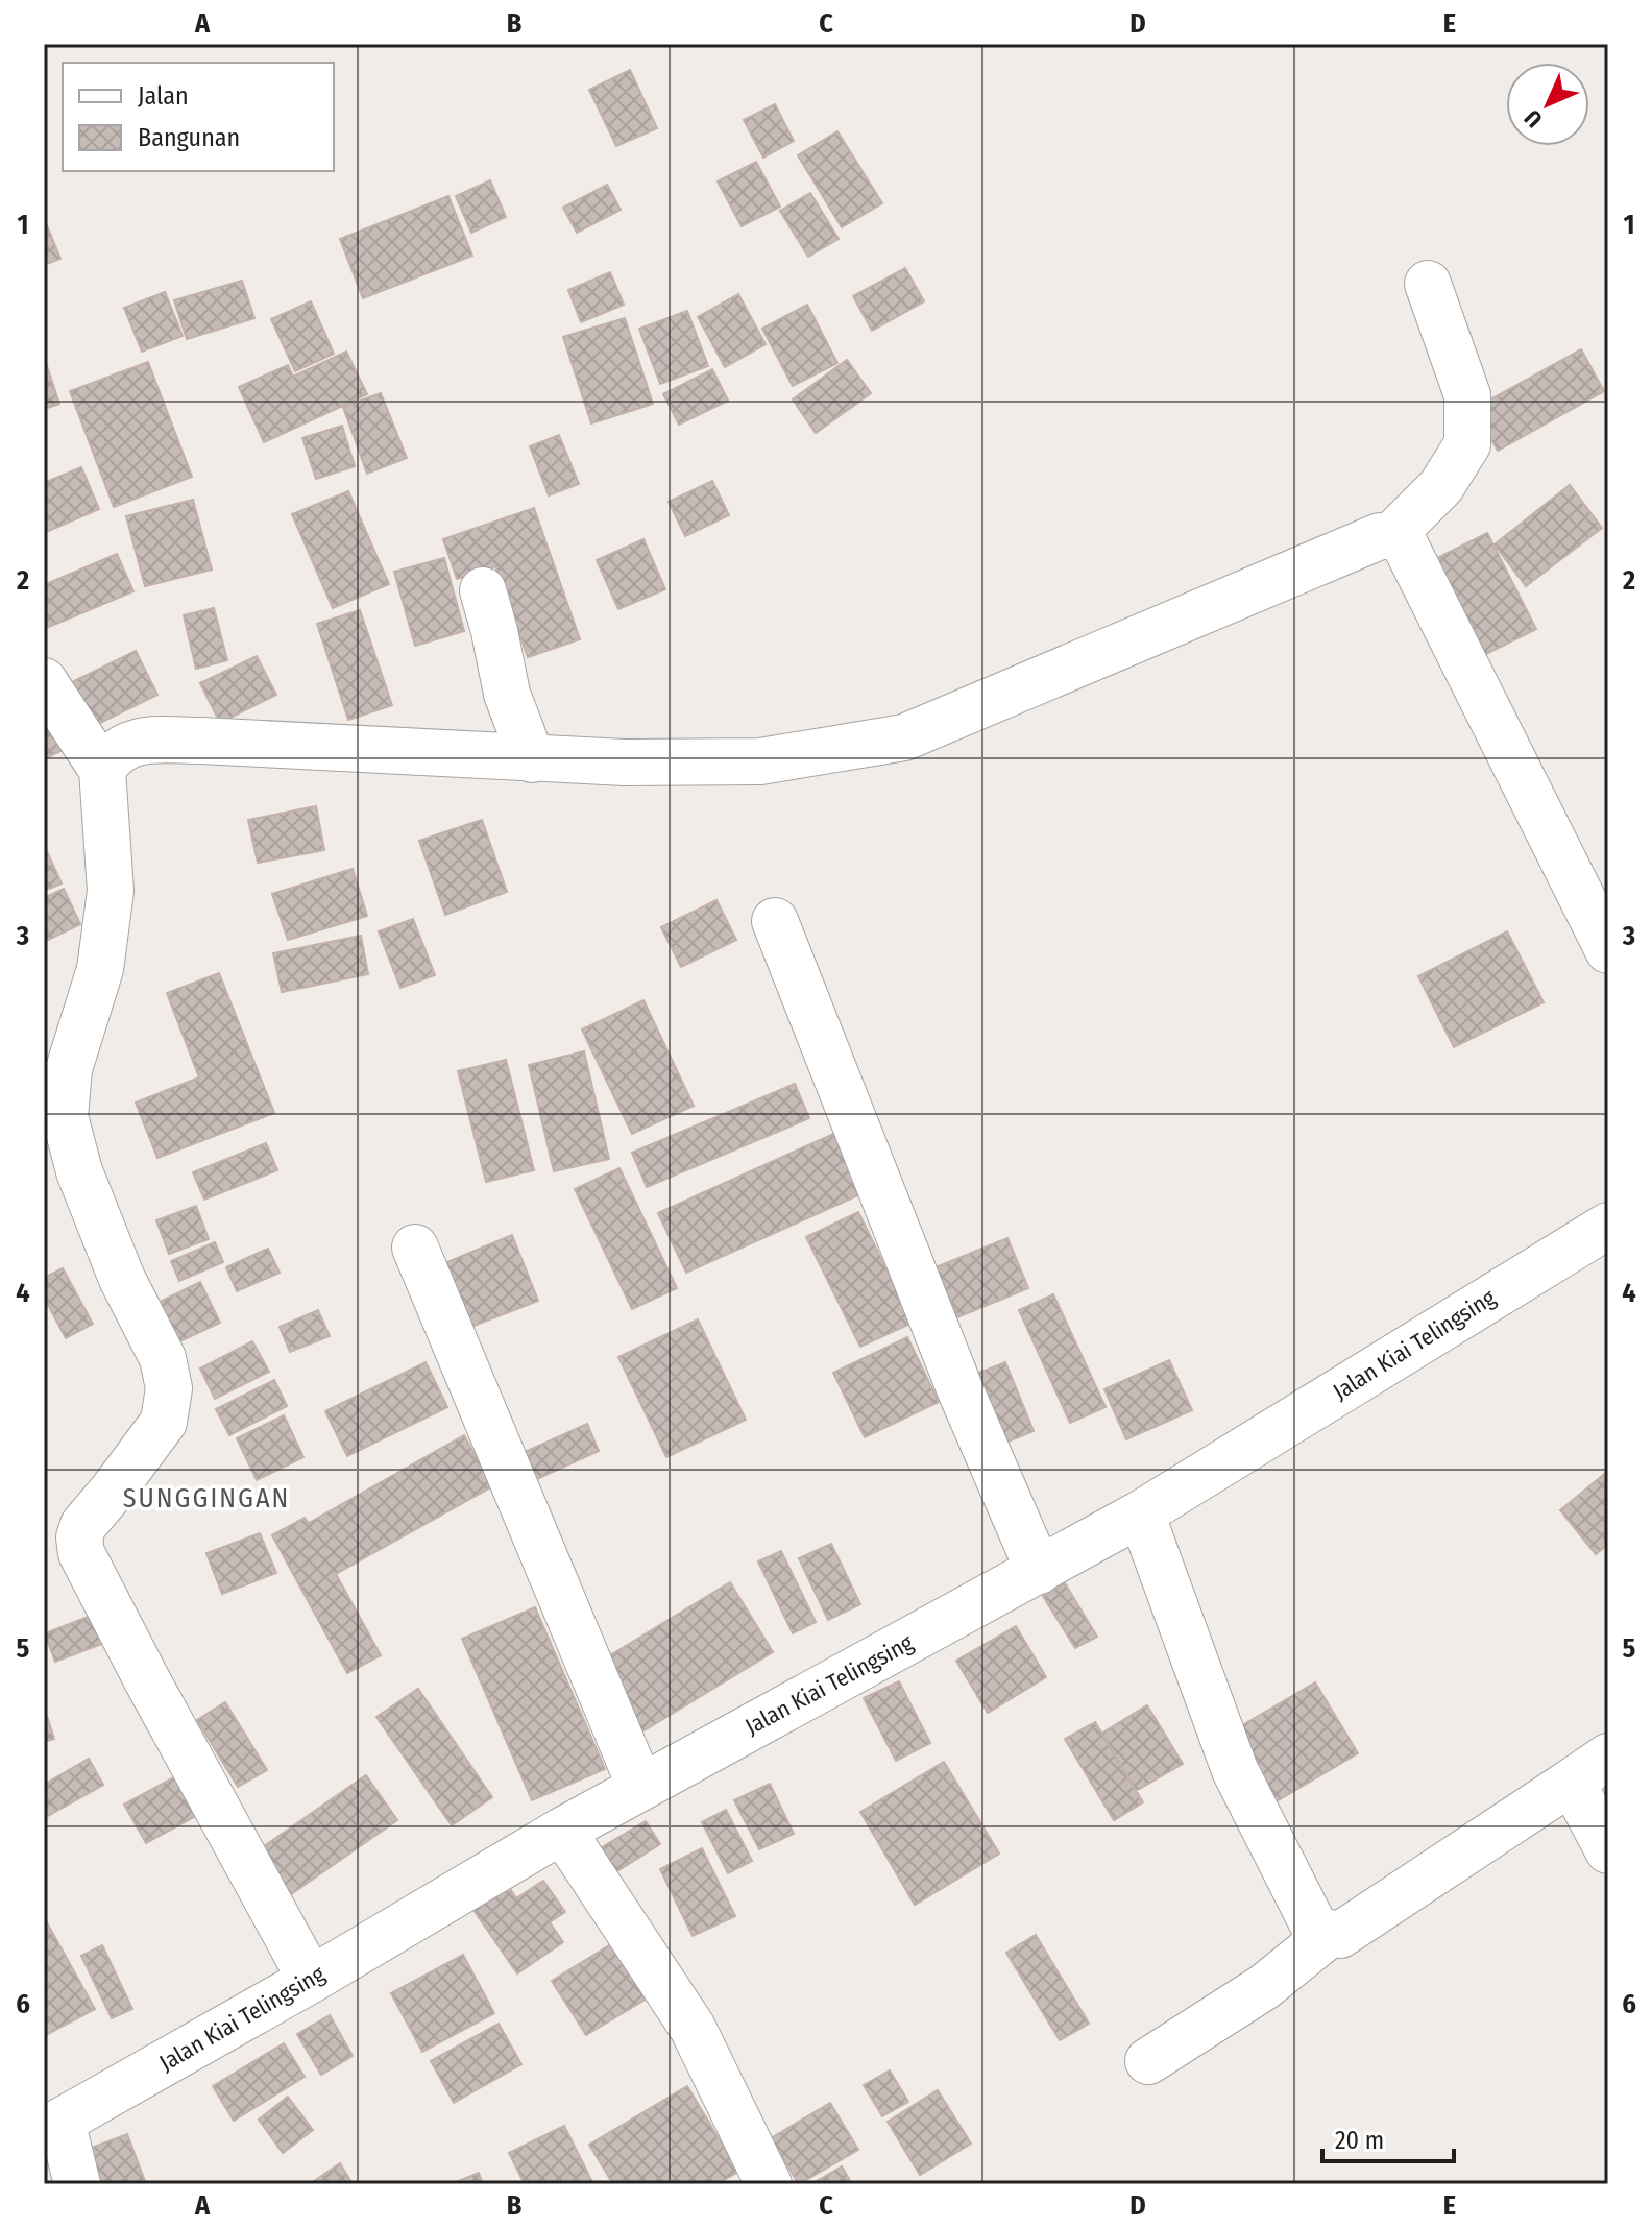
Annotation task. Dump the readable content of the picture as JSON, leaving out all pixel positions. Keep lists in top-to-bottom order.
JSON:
{
  "streets": {
    "street": ["Jalan Kiai Telingsing"]
  },
  "districts": ["SUNGGINGAN"],
  "legend": ["Jalan", "Bangunan"],
  "scale_bar": "20 m",
  "north": "bottom left",
  "grid": {
    "columns": [
      "A",
      "B",
      "C",
      "D",
      "E"
    ],
    "rows": [
      "1",
      "2",
      "3",
      "4",
      "5",
      "6"
    ]
  }
}
